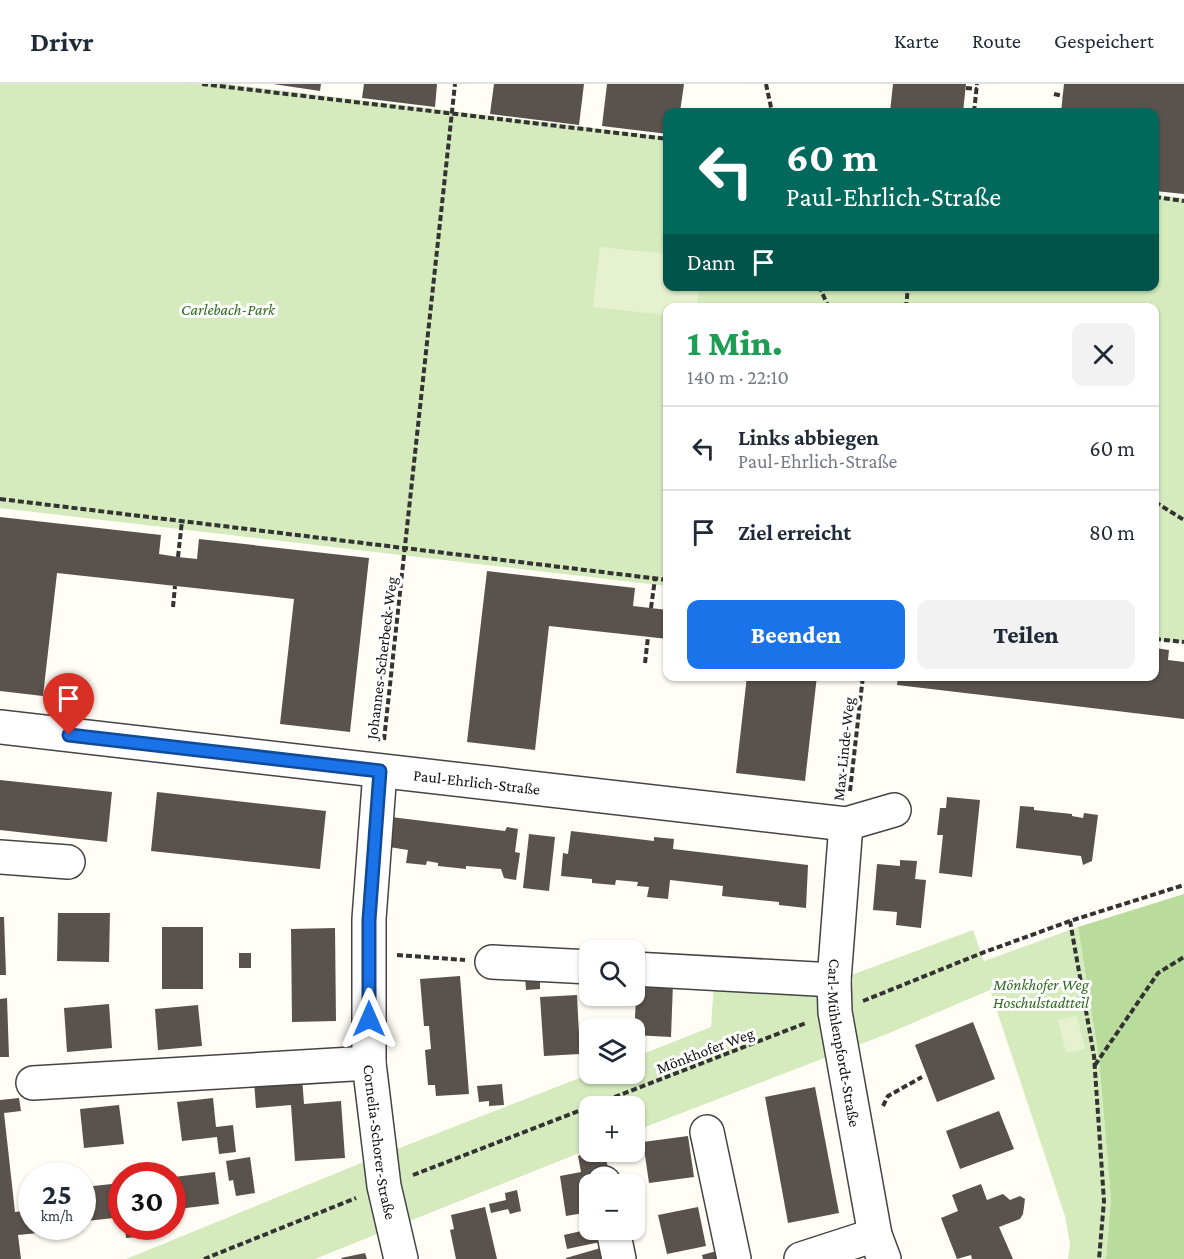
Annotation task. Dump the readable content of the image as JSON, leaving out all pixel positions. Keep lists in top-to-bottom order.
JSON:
{
  "streets": {
    "street": ["Paul-Ehrlich-Straße", "Carl-Mühlenpfordt-Straße", "Cornelia-Schorer-Straße"],
    "path": ["Johannes-Scherbeck-Weg", "Max-Linde-Weg", "Mönkhofer Weg"]
  },
  "crossings": [
    ["Johannes-Scherbeck-Weg", "Paul-Ehrlich-Straße"],
    ["Johannes-Scherbeck-Weg", "Cornelia-Schorer-Straße"],
    ["Max-Linde-Weg", "Paul-Ehrlich-Straße"],
    ["Max-Linde-Weg", "Carl-Mühlenpfordt-Straße"],
    ["Paul-Ehrlich-Straße", "Carl-Mühlenpfordt-Straße"],
    ["Paul-Ehrlich-Straße", "Cornelia-Schorer-Straße"],
    ["Carl-Mühlenpfordt-Straße", "Mönkhofer Weg"],
    ["Mönkhofer Weg", "Cornelia-Schorer-Straße"]
  ],
  "parks": ["Carlebach-Park", "Mönkhofer Weg Hoschulstadtteil"],
  "page": {
    "header": "Drivr",
    "nav": ["Karte", "Route", "Gespeichert"],
    "turn": ["60 m", "Paul-Ehrlich-Straße"],
    "then": "Dann",
    "heading": ["1 Min.", "140 m · 22:10"],
    "list": [
      {
        "name": "Links abbiegen",
        "note": "Paul-Ehrlich-Straße",
        "value": "60 m"
      },
      {
        "name": "Ziel erreicht",
        "value": "80 m"
      }
    ],
    "buttons": ["Beenden", "Teilen"],
    "map_buttons": ["+", "−"],
    "speed": "25 km/h",
    "limit": "30"
  }
}
